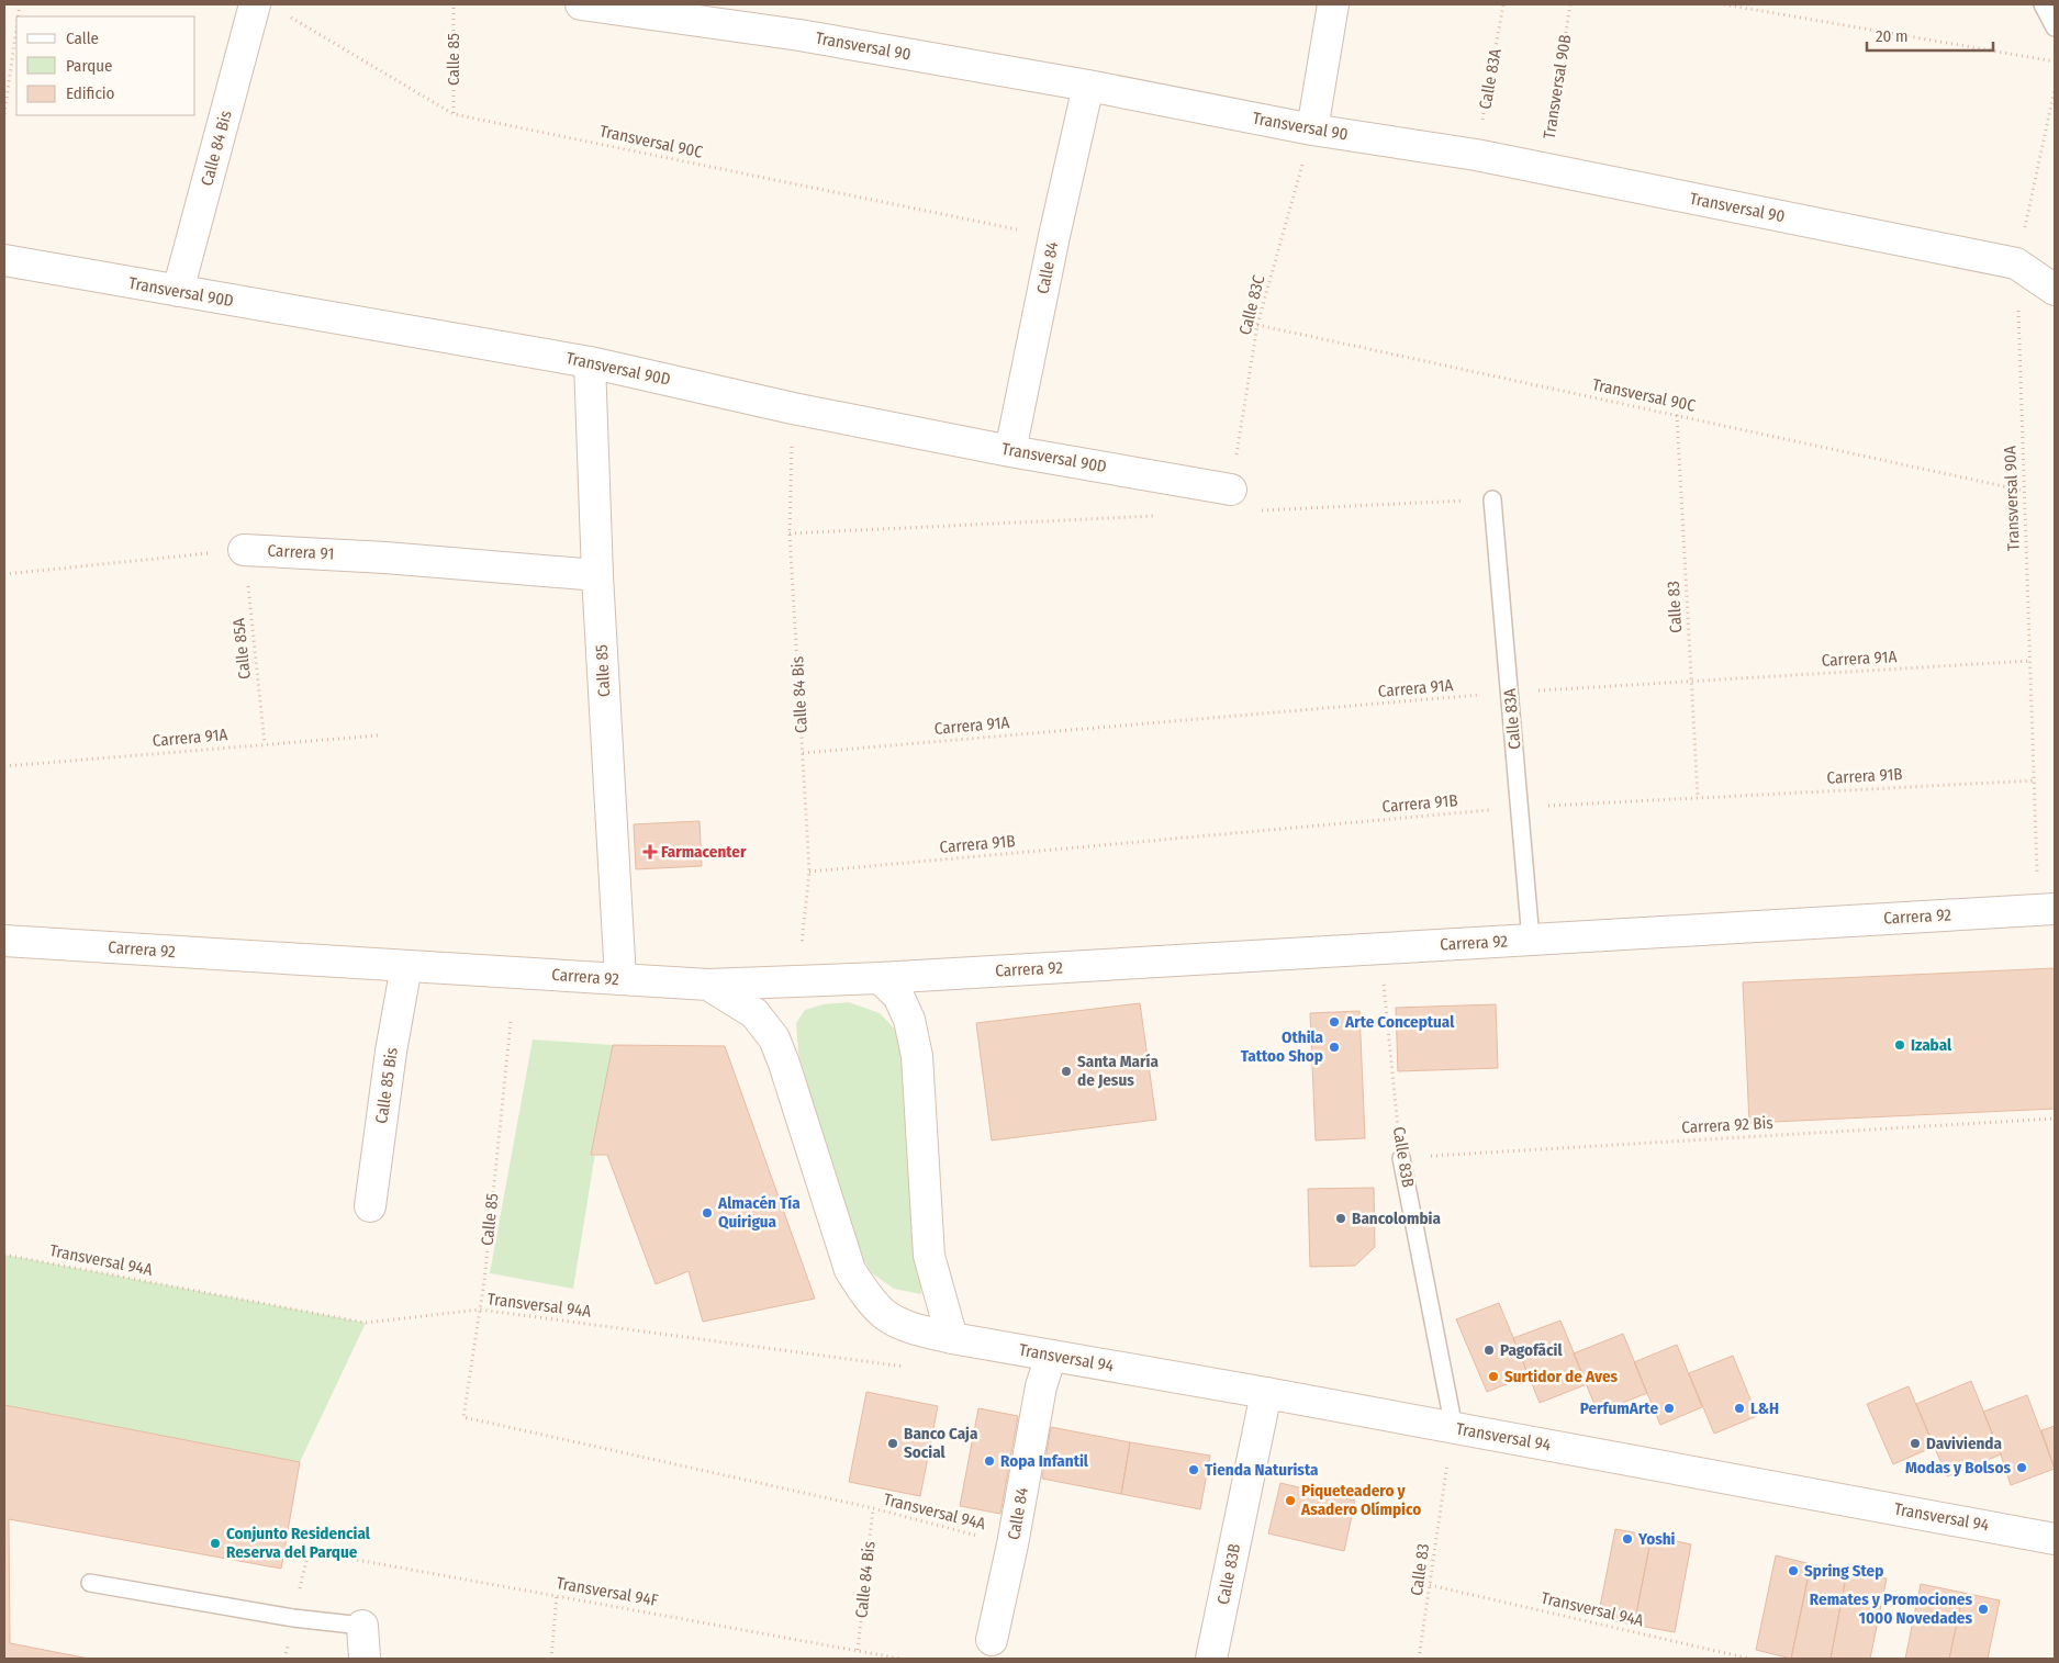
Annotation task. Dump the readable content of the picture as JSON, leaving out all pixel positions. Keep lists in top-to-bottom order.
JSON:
{
  "streets": {
    "street": [
      "Transversal 90",
      "Calle 85",
      "Calle 84 Bis",
      "Calle 84",
      "Transversal 90D",
      "Carrera 91",
      "Carrera 92",
      "Calle 85 Bis",
      "Calle 83B",
      "Transversal 94"
    ],
    "lane": ["Calle 83A"],
    "path": [
      "Transversal 90B",
      "Transversal 90C",
      "Calle 83C",
      "Transversal 90A",
      "Calle 83",
      "Calle 85A",
      "Carrera 91A",
      "Carrera 91B",
      "Carrera 92 Bis",
      "Transversal 94A",
      "Transversal 94F"
    ]
  },
  "crossings": [
    ["Transversal 90", "Calle 83A"],
    ["Transversal 90", "Transversal 90B"],
    ["Transversal 90", "Calle 84"],
    ["Transversal 90", "Calle 83C"],
    ["Transversal 90", "Transversal 90A"],
    ["Calle 85", "Transversal 90C"],
    ["Calle 85", "Transversal 90D"],
    ["Calle 85", "Carrera 91"],
    ["Calle 85", "Carrera 92"],
    ["Calle 85", "Transversal 94A"],
    ["Calle 83A", "Carrera 91A"],
    ["Calle 83A", "Carrera 91B"],
    ["Calle 83A", "Carrera 92"],
    ["Transversal 90C", "Calle 84"],
    ["Transversal 90C", "Calle 83C"],
    ["Transversal 90C", "Transversal 90A"],
    ["Transversal 90C", "Calle 83"],
    ["Calle 84 Bis", "Transversal 90D"],
    ["Calle 84 Bis", "Carrera 91A"],
    ["Calle 84 Bis", "Carrera 91B"],
    ["Calle 84 Bis", "Carrera 92"],
    ["Calle 84 Bis", "Transversal 94A"],
    ["Calle 84 Bis", "Transversal 94F"],
    ["Calle 84", "Transversal 90D"],
    ["Calle 84", "Transversal 94A"],
    ["Calle 84", "Transversal 94"],
    ["Transversal 90D", "Calle 83C"],
    ["Transversal 90A", "Carrera 91A"],
    ["Transversal 90A", "Carrera 91B"],
    ["Transversal 90A", "Carrera 92"],
    ["Carrera 91", "Calle 85A"],
    ["Calle 83", "Carrera 91A"],
    ["Calle 83", "Carrera 91B"],
    ["Calle 83", "Transversal 94A"],
    ["Calle 85A", "Carrera 91A"],
    ["Carrera 92", "Calle 85 Bis"],
    ["Carrera 92", "Calle 83B"],
    ["Carrera 92", "Transversal 94"],
    ["Carrera 92 Bis", "Calle 83B"],
    ["Calle 83B", "Transversal 94"]
  ],
  "places": {
    "health": ["Farmacenter"],
    "other": [
      "Arte Conceptual",
      "Izabal",
      "Othila Tattoo Shop",
      "Santa María de Jesus",
      "Almacén Tía Quirigua",
      "Bancolombia",
      "Pagofãcil",
      "Surtidor de Aves",
      "PerfumArte",
      "L&H",
      "Banco Caja Social",
      "Davivienda",
      "Ropa Infantil",
      "Modas y Bolsos",
      "Tienda Naturista",
      "Piqueteadero y Asadero Olímpico",
      "Yoshi",
      "Conjunto Residencial Reserva del Parque",
      "Spring Step",
      "Remates y Promociones 1000 Novedades"
    ]
  },
  "legend": ["Calle", "Parque", "Edificio"],
  "scale_bar": "20 m"
}
